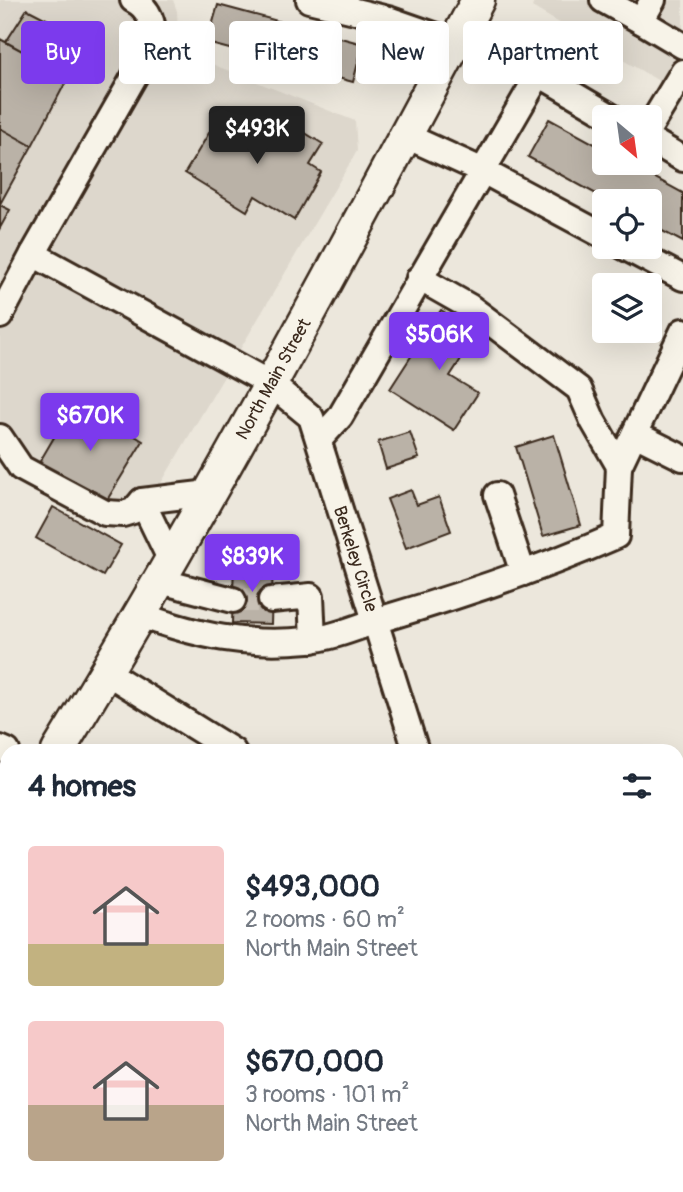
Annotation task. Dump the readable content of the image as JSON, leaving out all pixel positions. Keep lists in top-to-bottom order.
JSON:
{
  "streets": {
    "main road": ["North Main Street"],
    "street": ["Berkeley Circle"]
  },
  "crossings": [
    ["North Main Street", "Berkeley Circle"]
  ],
  "north": "bottom right",
  "page": {
    "chip": [
      "Buy",
      "Rent",
      "Filters",
      "New",
      "Apartment"
    ],
    "price": [
      "$493K",
      "$506K",
      "$670K",
      "$839K"
    ],
    "heading": "4 homes",
    "list": [
      {
        "name": "$493,000",
        "note": "2 rooms · 60 m² · North Main Street"
      },
      {
        "name": "$670,000",
        "note": "3 rooms · 101 m² · North Main Street"
      }
    ]
  }
}
